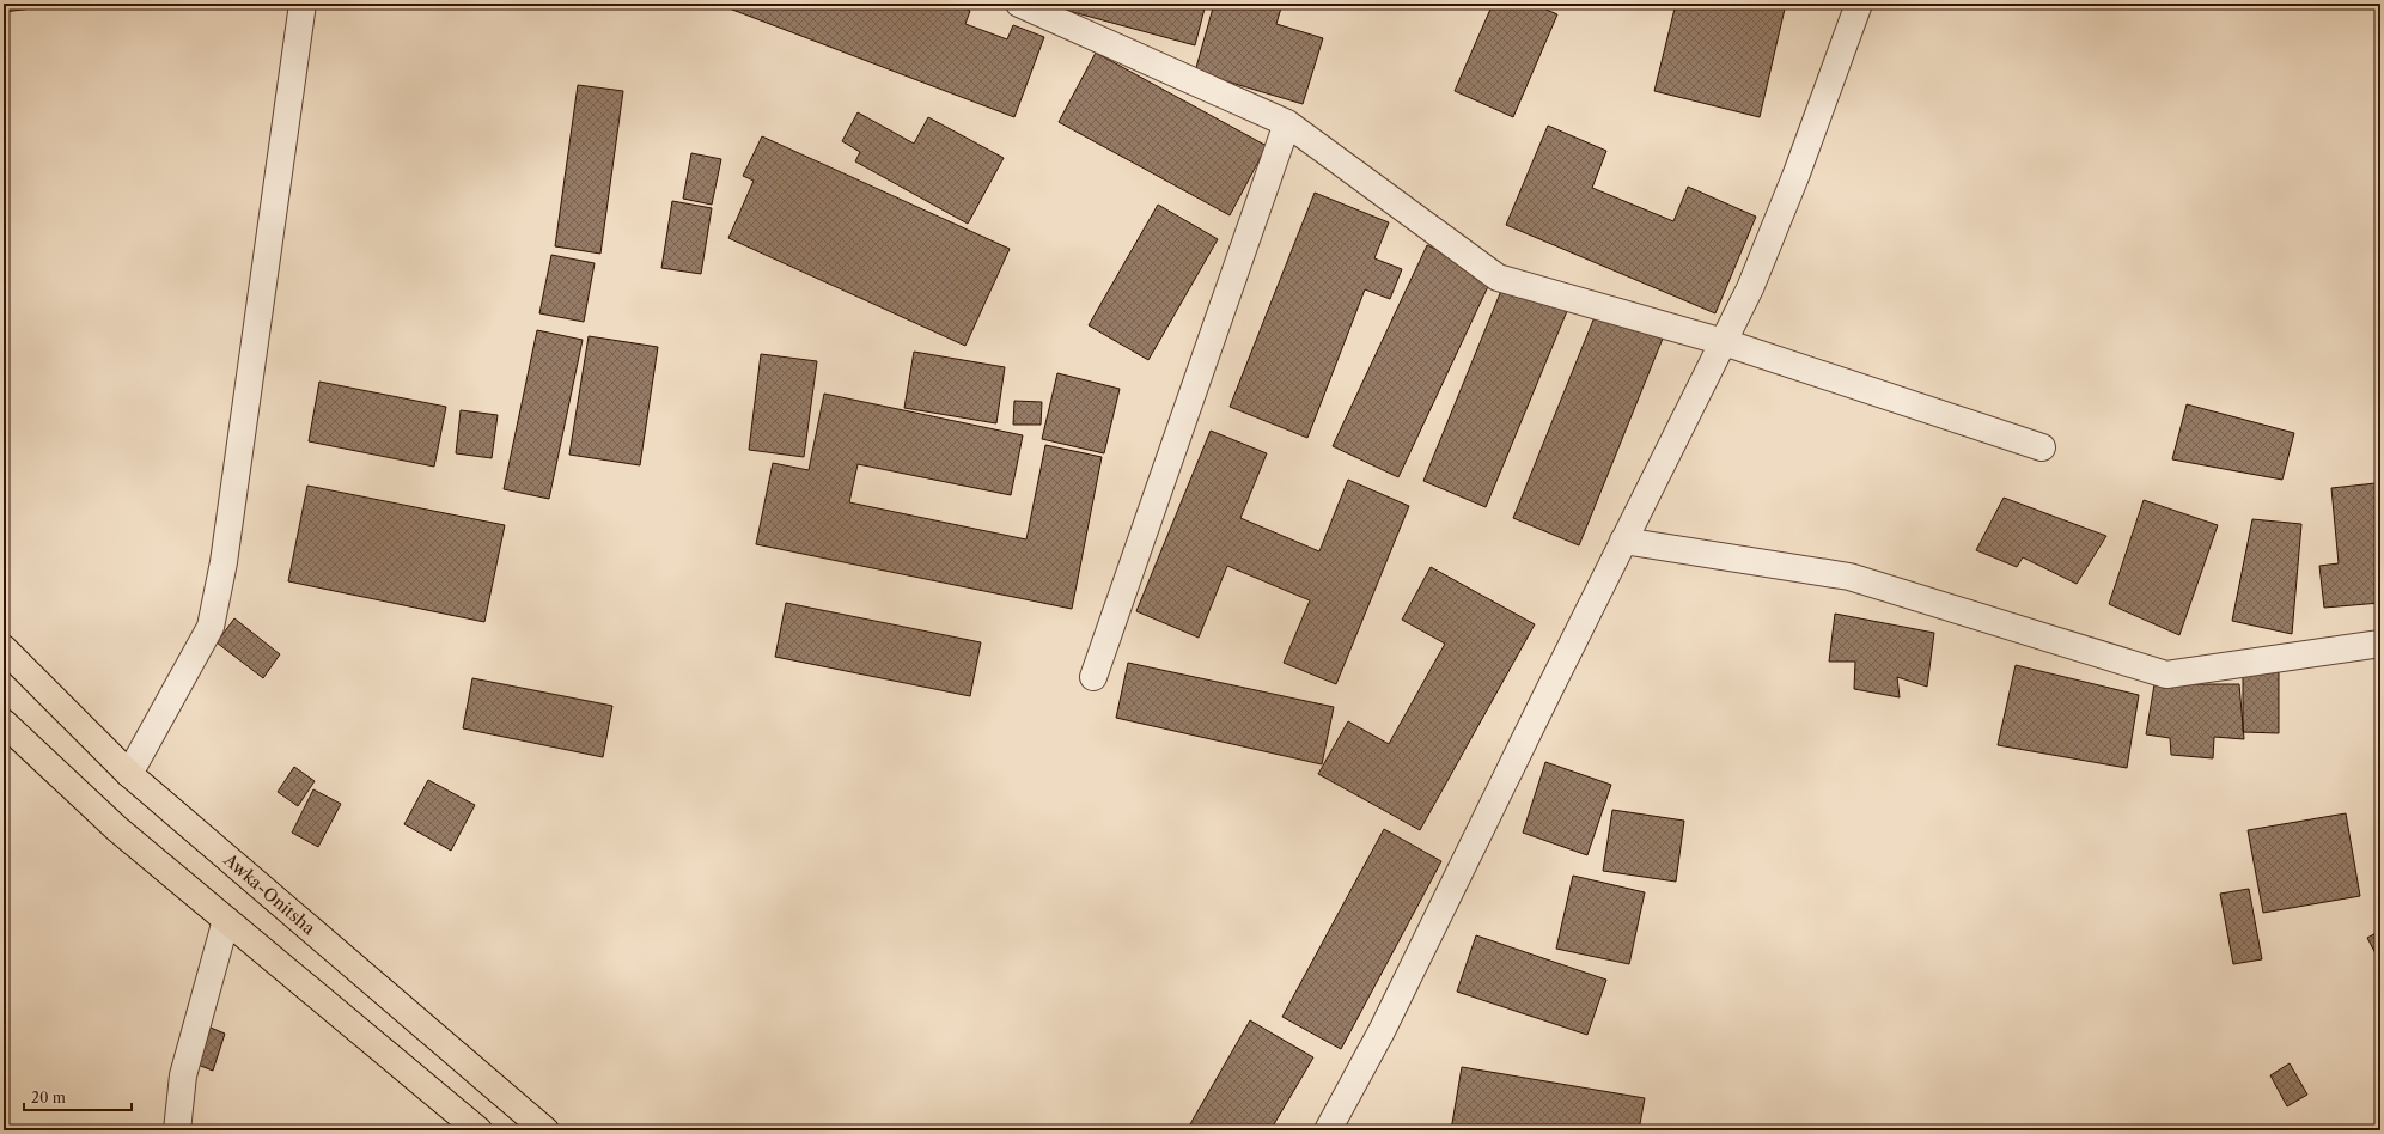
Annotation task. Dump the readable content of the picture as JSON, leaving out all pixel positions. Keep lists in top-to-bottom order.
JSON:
{
  "streets": {
    "main road": ["Awka-Onitsha"]
  },
  "scale_bar": "20 m"
}
